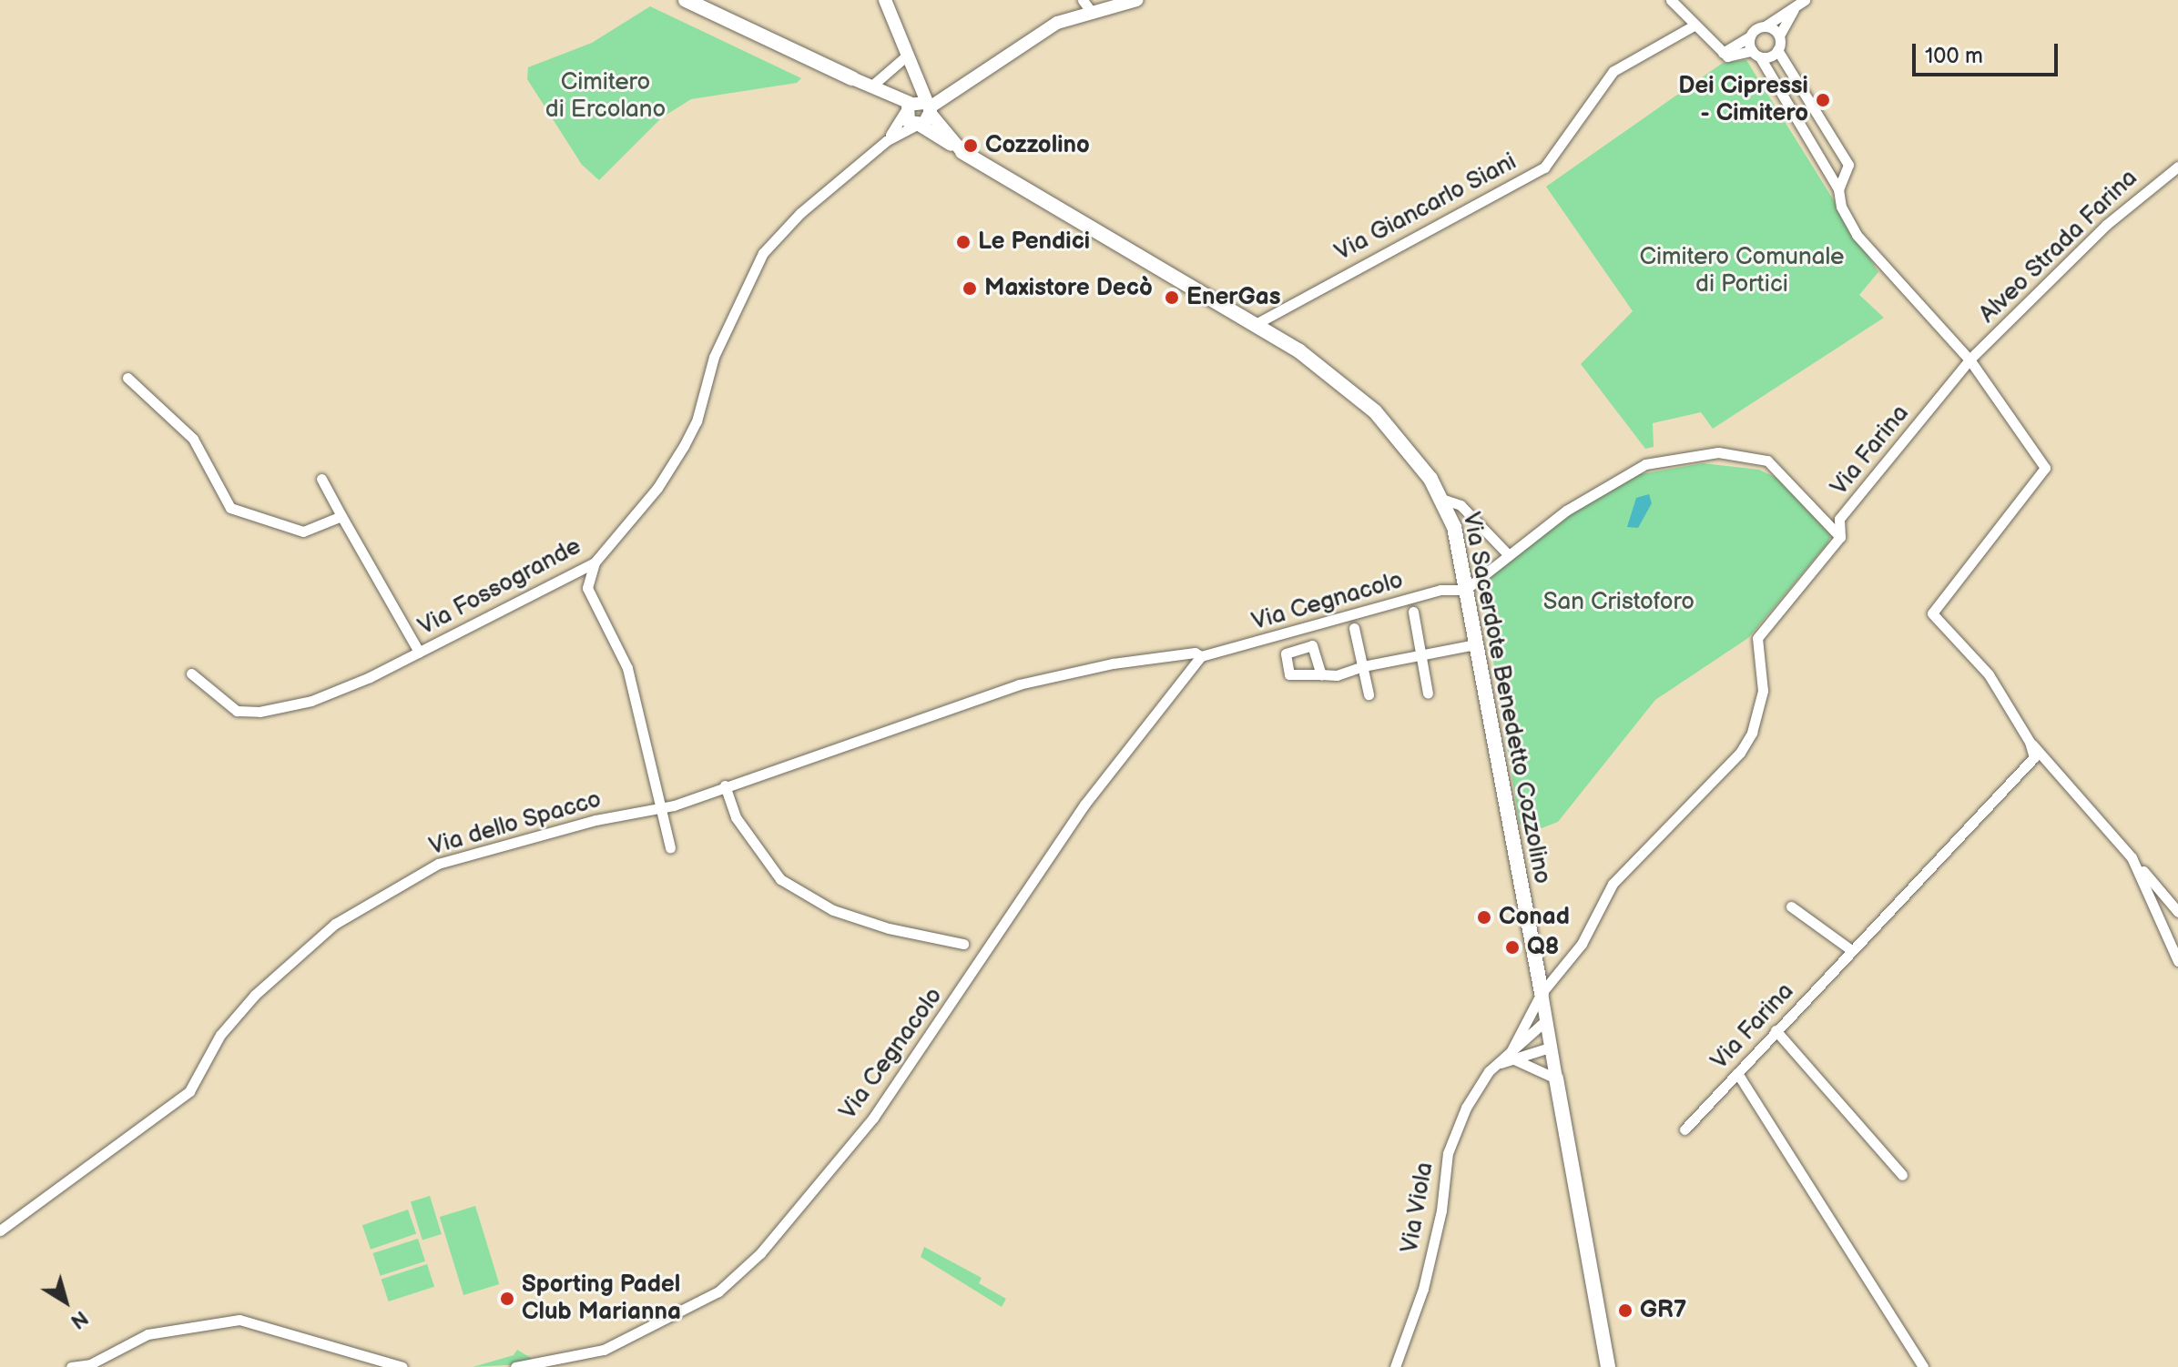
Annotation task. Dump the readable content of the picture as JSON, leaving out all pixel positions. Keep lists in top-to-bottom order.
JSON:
{
  "streets": {
    "main road": ["Via Sacerdote Benedetto Cozzolino"],
    "street": [
      "Via Giancarlo Siani",
      "Alveo Strada Farina",
      "Via Farina",
      "Via Fossogrande",
      "Via Cegnacolo",
      "Via dello Spacco",
      "Via Viola"
    ]
  },
  "crossings": [
    ["Via Giancarlo Siani", "Via Sacerdote Benedetto Cozzolino"],
    ["Alveo Strada Farina", "Via Farina"],
    ["Via Farina", "Via Sacerdote Benedetto Cozzolino"],
    ["Via Cegnacolo", "Via Sacerdote Benedetto Cozzolino"],
    ["Via Cegnacolo", "Via dello Spacco"],
    ["Via Sacerdote Benedetto Cozzolino", "Via Viola"]
  ],
  "parks": ["Cimitero di Ercolano", "Cimitero Comunale di Portici", "San Cristoforo"],
  "places": [
    "Dei Cipressi - Cimitero",
    "Cozzolino",
    "Le Pendici",
    "Maxistore Decò",
    "EnerGas",
    "Conad",
    "Q8",
    "Sporting Padel Club Marianna",
    "GR7"
  ],
  "scale_bar": "100 m",
  "north": "bottom right"
}
